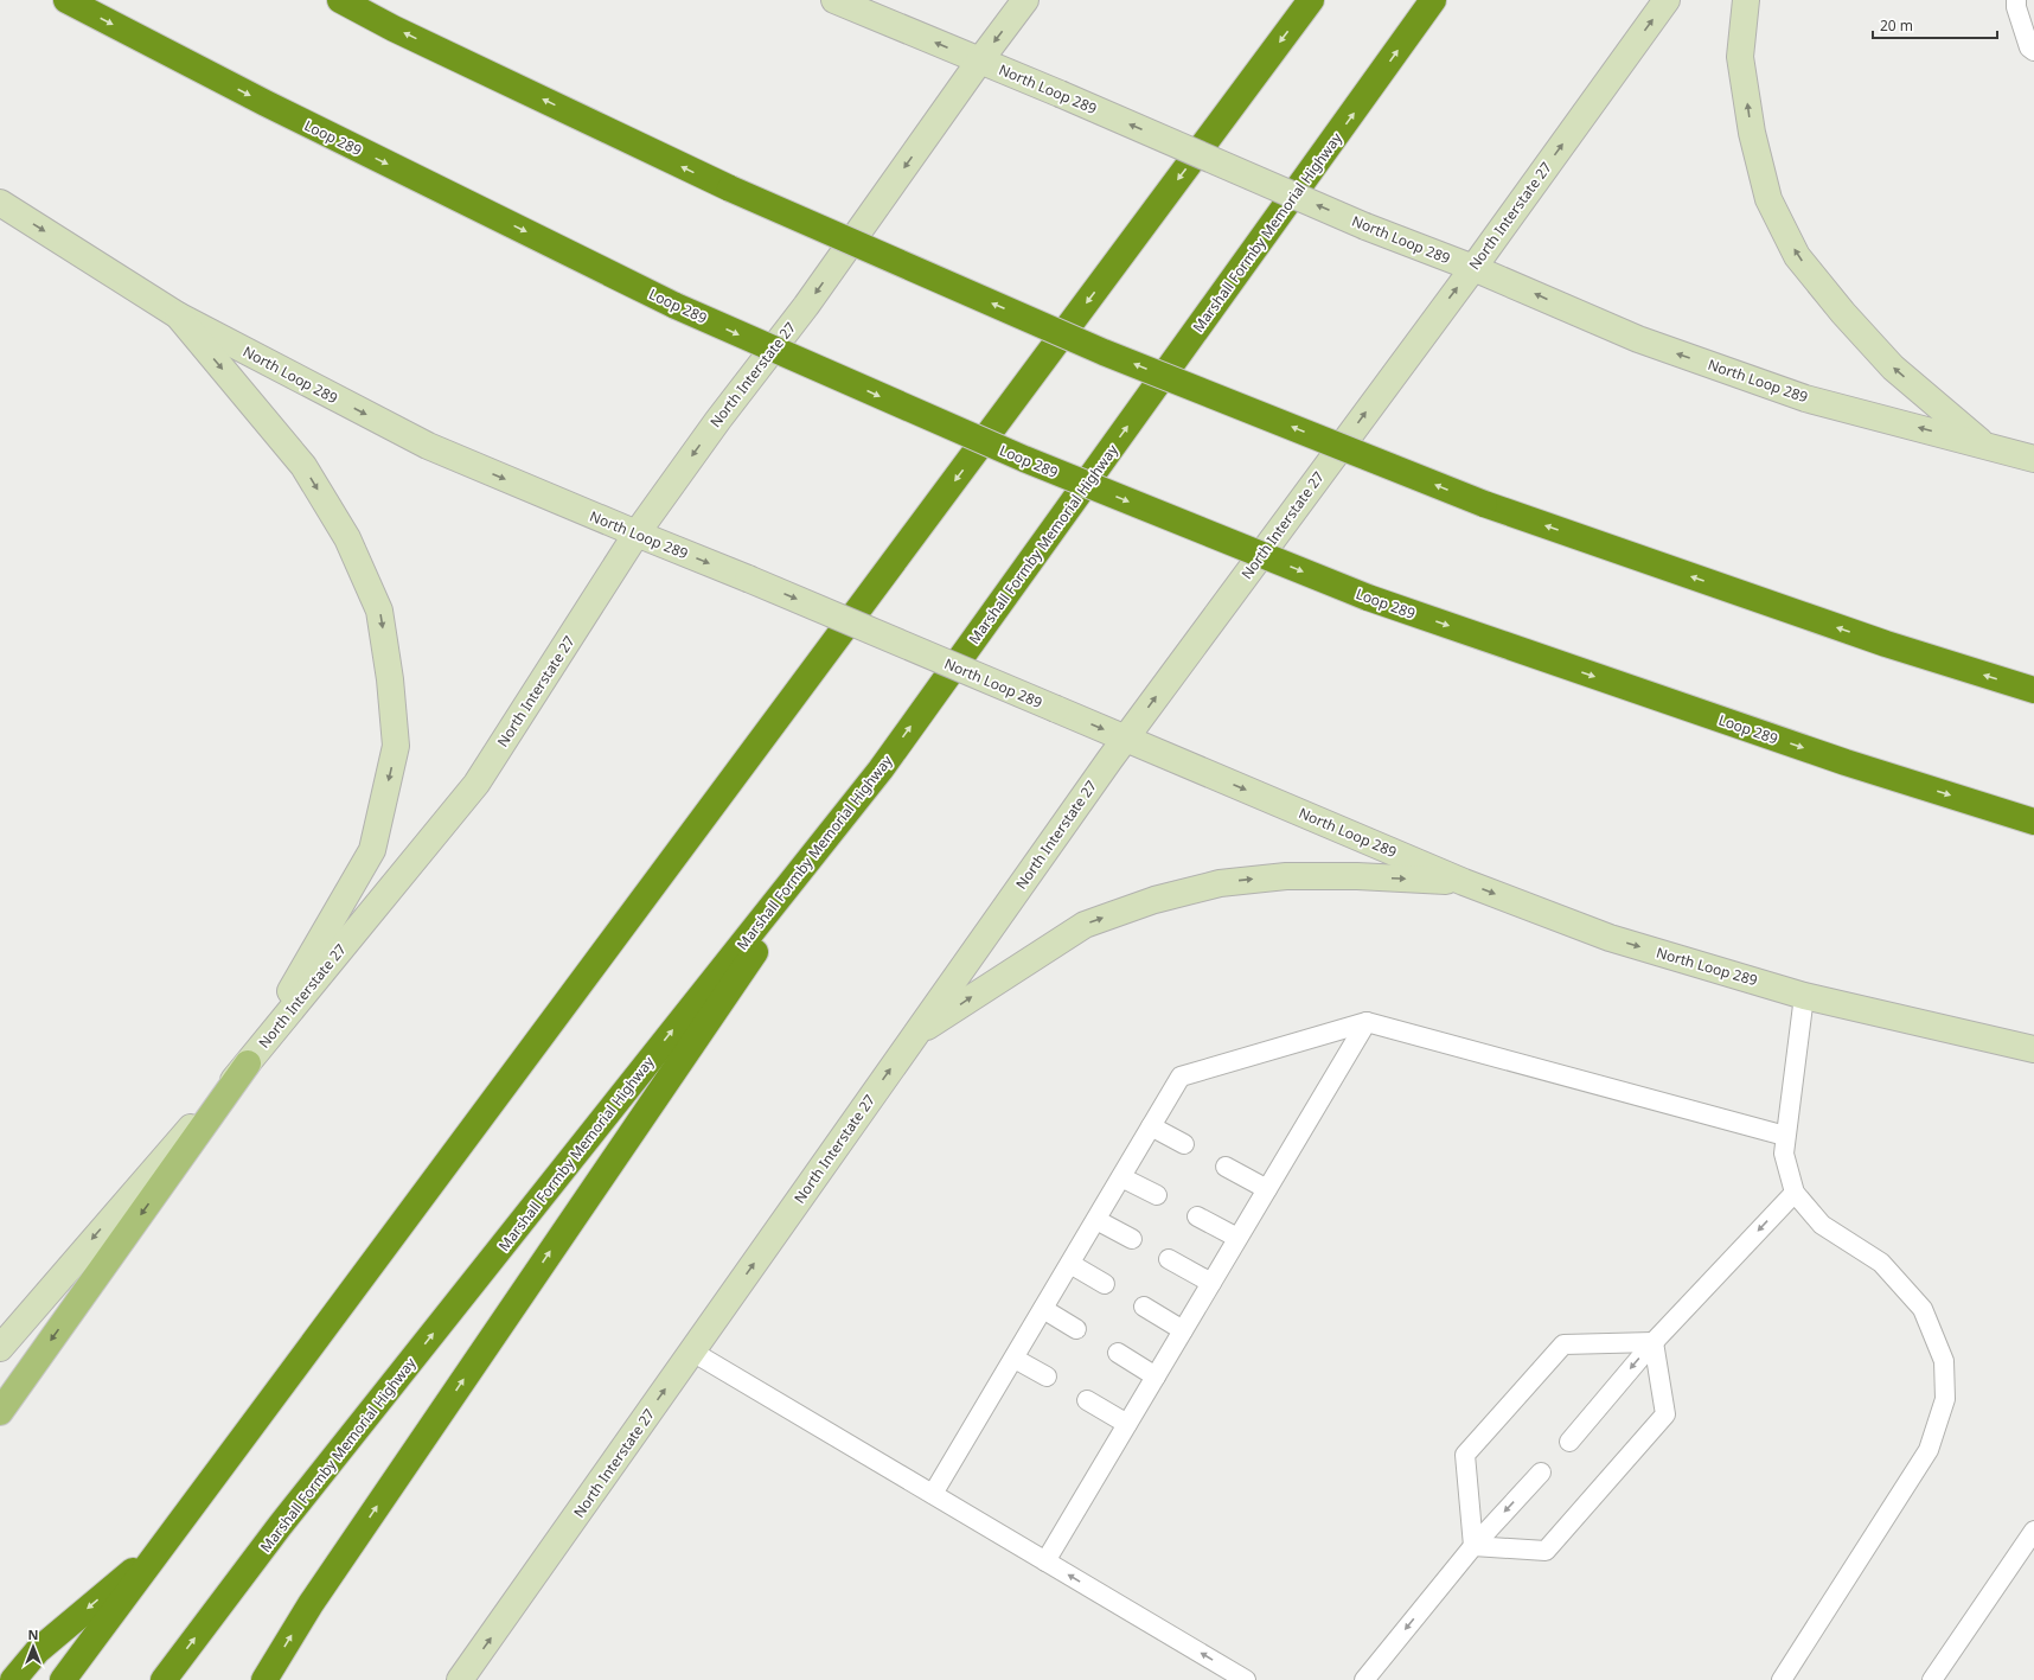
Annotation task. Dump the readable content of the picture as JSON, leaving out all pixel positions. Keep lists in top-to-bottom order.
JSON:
{
  "streets": {
    "highway": ["Loop 289", "Marshall Formby Memorial Highway"],
    "main road": ["North Loop 289", "North Interstate 27"]
  },
  "crossings": [
    ["North Loop 289", "North Interstate 27"]
  ],
  "scale_bar": "20 m",
  "north": "top"
}
